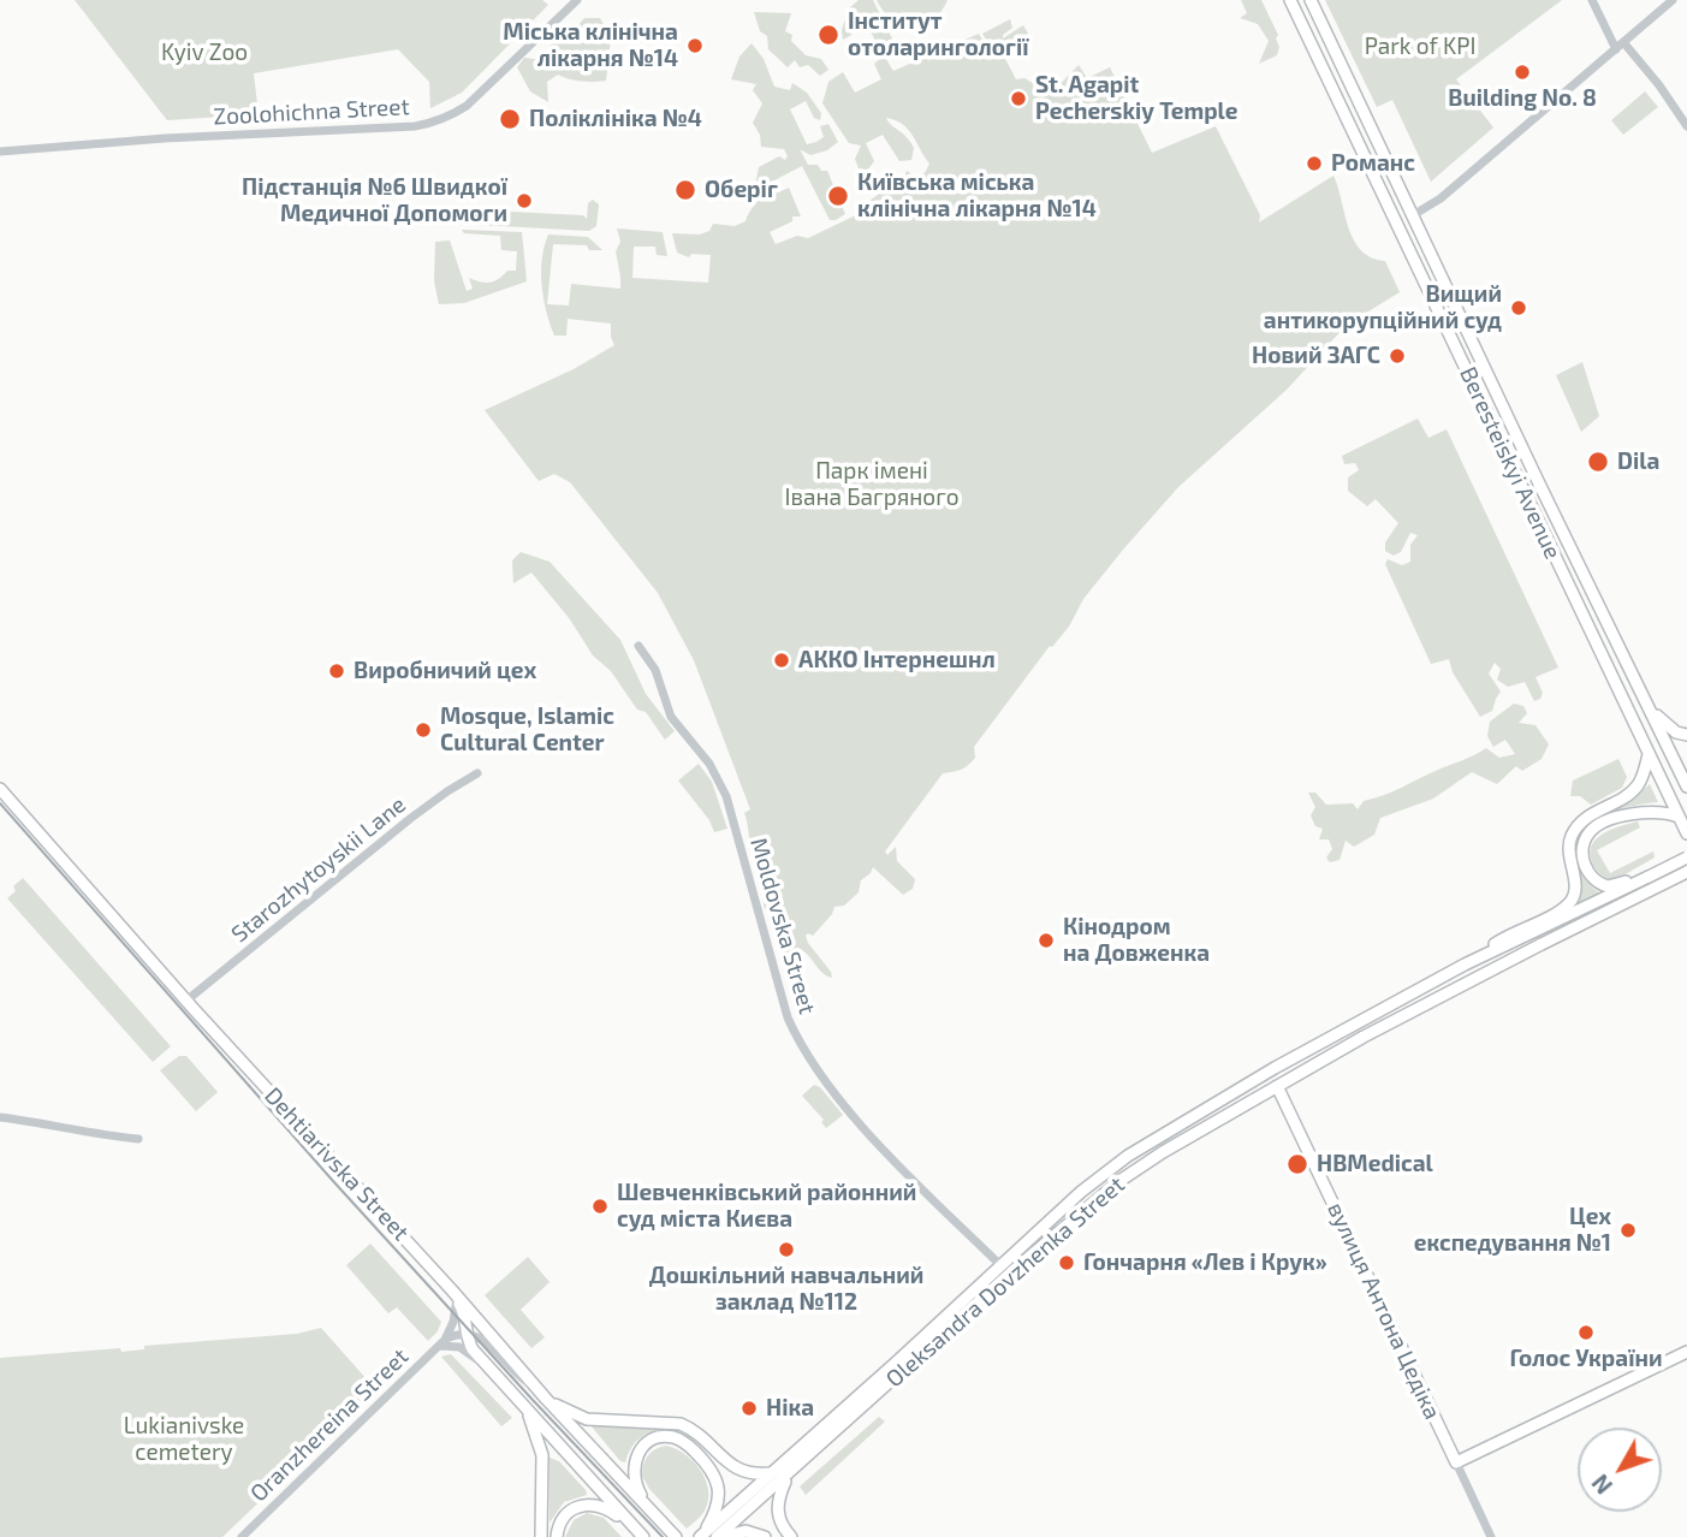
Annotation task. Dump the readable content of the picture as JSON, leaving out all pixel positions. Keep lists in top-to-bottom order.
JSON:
{
  "streets": {
    "main road": [
      "Beresteiskyi Avenue",
      "Dehtiarivska Street",
      "Oleksandra Dovzhenka Street",
      "вулиця Антона Цедіка"
    ],
    "street": [
      "Zoolohichna Street",
      "Starozhytoyskii Lane",
      "Moldovska Street",
      "Oranzhereina Street"
    ]
  },
  "crossings": [
    ["Starozhytoyskii Lane", "Dehtiarivska Street"],
    ["Moldovska Street", "Oleksandra Dovzhenka Street"],
    ["Oleksandra Dovzhenka Street", "вулиця Антона Цедіка"]
  ],
  "parks": [
    "Park of KPI",
    "Kyiv Zoo",
    "Парк імені Івана Багряного",
    "Lukianivske cemetery"
  ],
  "places": [
    "Інститут отоларингології",
    "Міська клінічна лікарня №14",
    "Building No. 8",
    "St. Agapit Pecherskiy Temple",
    "Поліклініка №4",
    "Романс",
    "Оберіг",
    "Київська міська клінічна лікарня №14",
    "Підстанція №6 Швидкої Медичної Допомоги",
    "Вищий антикорупційний суд",
    "Новий ЗАГС",
    "Dila",
    "АККО Інтернешнл",
    "Виробничий цех",
    "Mosque, Islamic Cultural Center",
    "Кінодром на Довженка",
    "HBMedical",
    "Шевченківський районний суд міста Києва",
    "Цех експедування №1",
    "Дошкільний навчальний заклад №112",
    "Гончарня «Лев і Крук»",
    "Голос України",
    "Ніка"
  ],
  "north": "bottom left"
}
